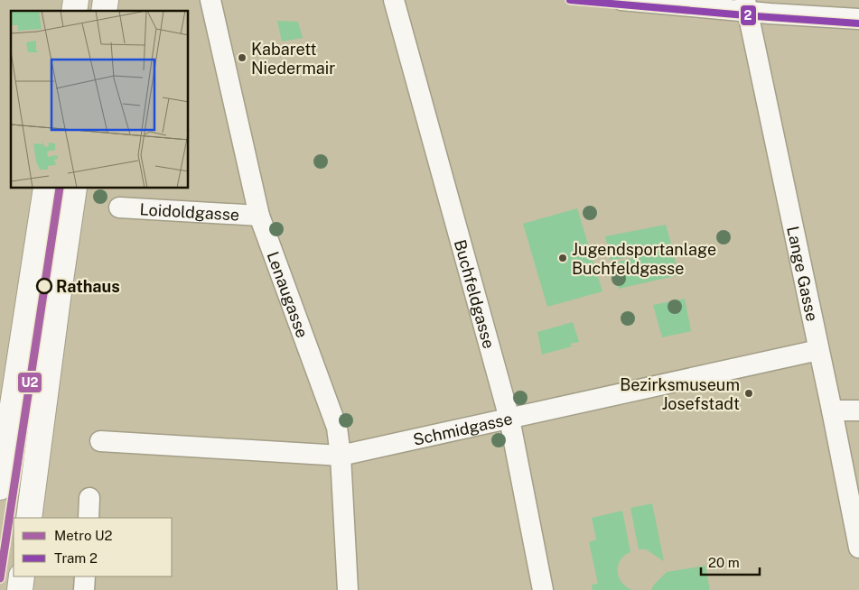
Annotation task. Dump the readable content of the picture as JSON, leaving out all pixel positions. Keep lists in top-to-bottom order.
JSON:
{
  "streets": {
    "street": [
      "Loidoldgasse",
      "Lange Gasse",
      "Buchfeldgasse",
      "Lenaugasse",
      "Schmidgasse"
    ]
  },
  "crossings": [
    ["Loidoldgasse", "Lenaugasse"],
    ["Lange Gasse", "Schmidgasse"],
    ["Buchfeldgasse", "Schmidgasse"],
    ["Lenaugasse", "Schmidgasse"]
  ],
  "places": [
    "Kabarett Niedermair",
    "Jugendsportanlage Buchfeldgasse",
    "Rathaus",
    "Bezirksmuseum Josefstadt"
  ],
  "lines": ["tram line 2", "metro line U2"],
  "legend": ["Metro U2", "Tram 2"],
  "scale_bar": "20 m"
}
